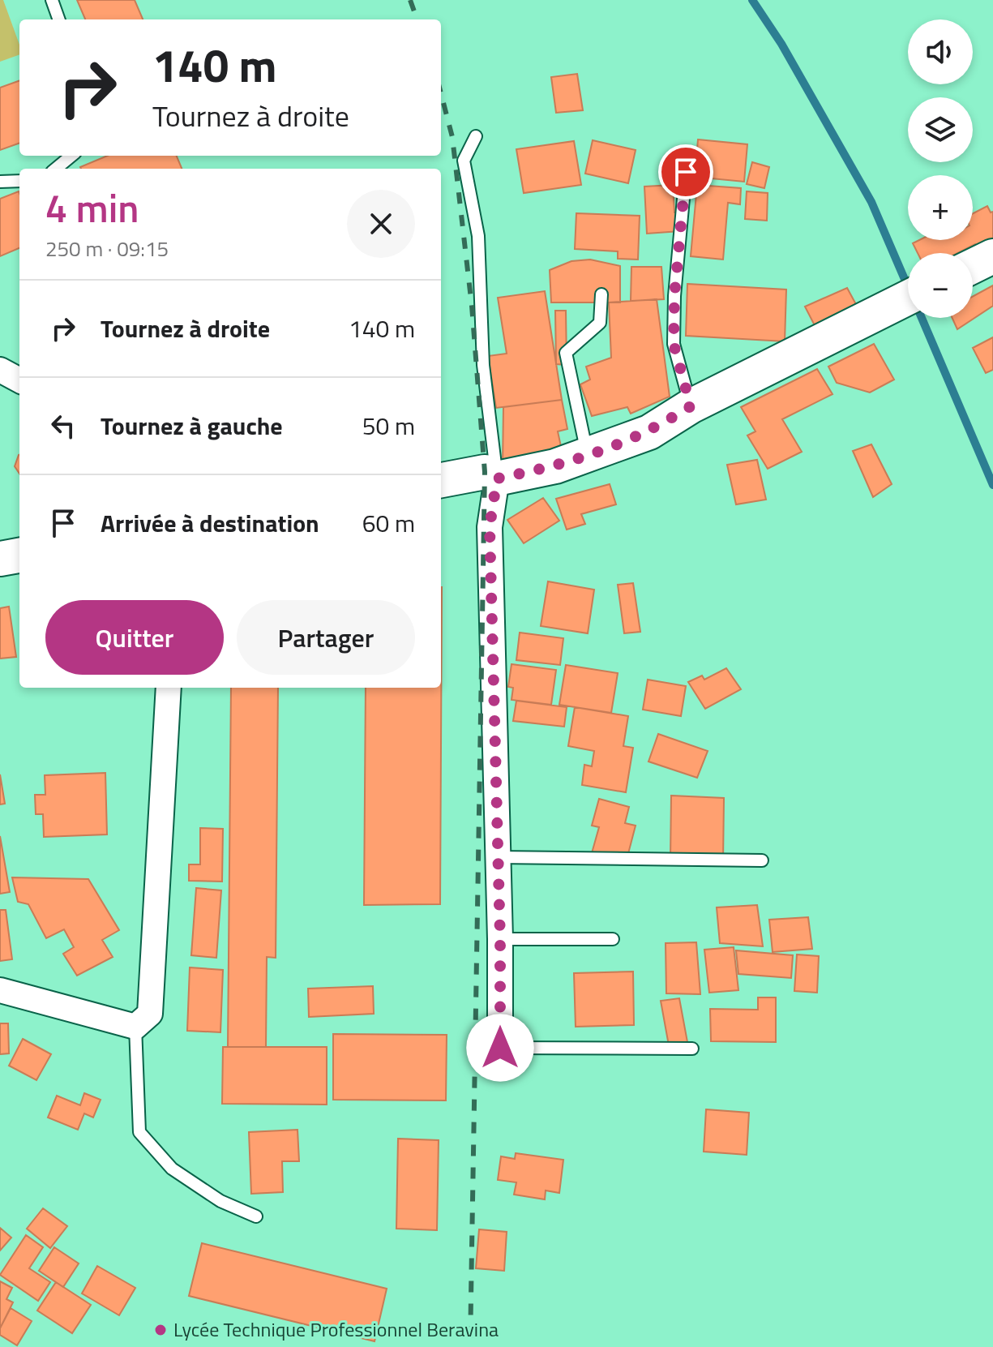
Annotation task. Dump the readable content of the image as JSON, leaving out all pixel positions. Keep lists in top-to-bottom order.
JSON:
{
  "places": ["Lycée Technique Professionnel Beravina"],
  "page": {
    "map_buttons": ["+", "−"],
    "turn": ["140 m", "Tournez à droite"],
    "heading": ["4 min", "250 m · 09:15"],
    "list": [
      {
        "name": "Tournez à droite",
        "value": "140 m"
      },
      {
        "name": "Tournez à gauche",
        "value": "50 m"
      },
      {
        "name": "Arrivée à destination",
        "value": "60 m"
      }
    ],
    "buttons": ["Quitter", "Partager"]
  }
}
